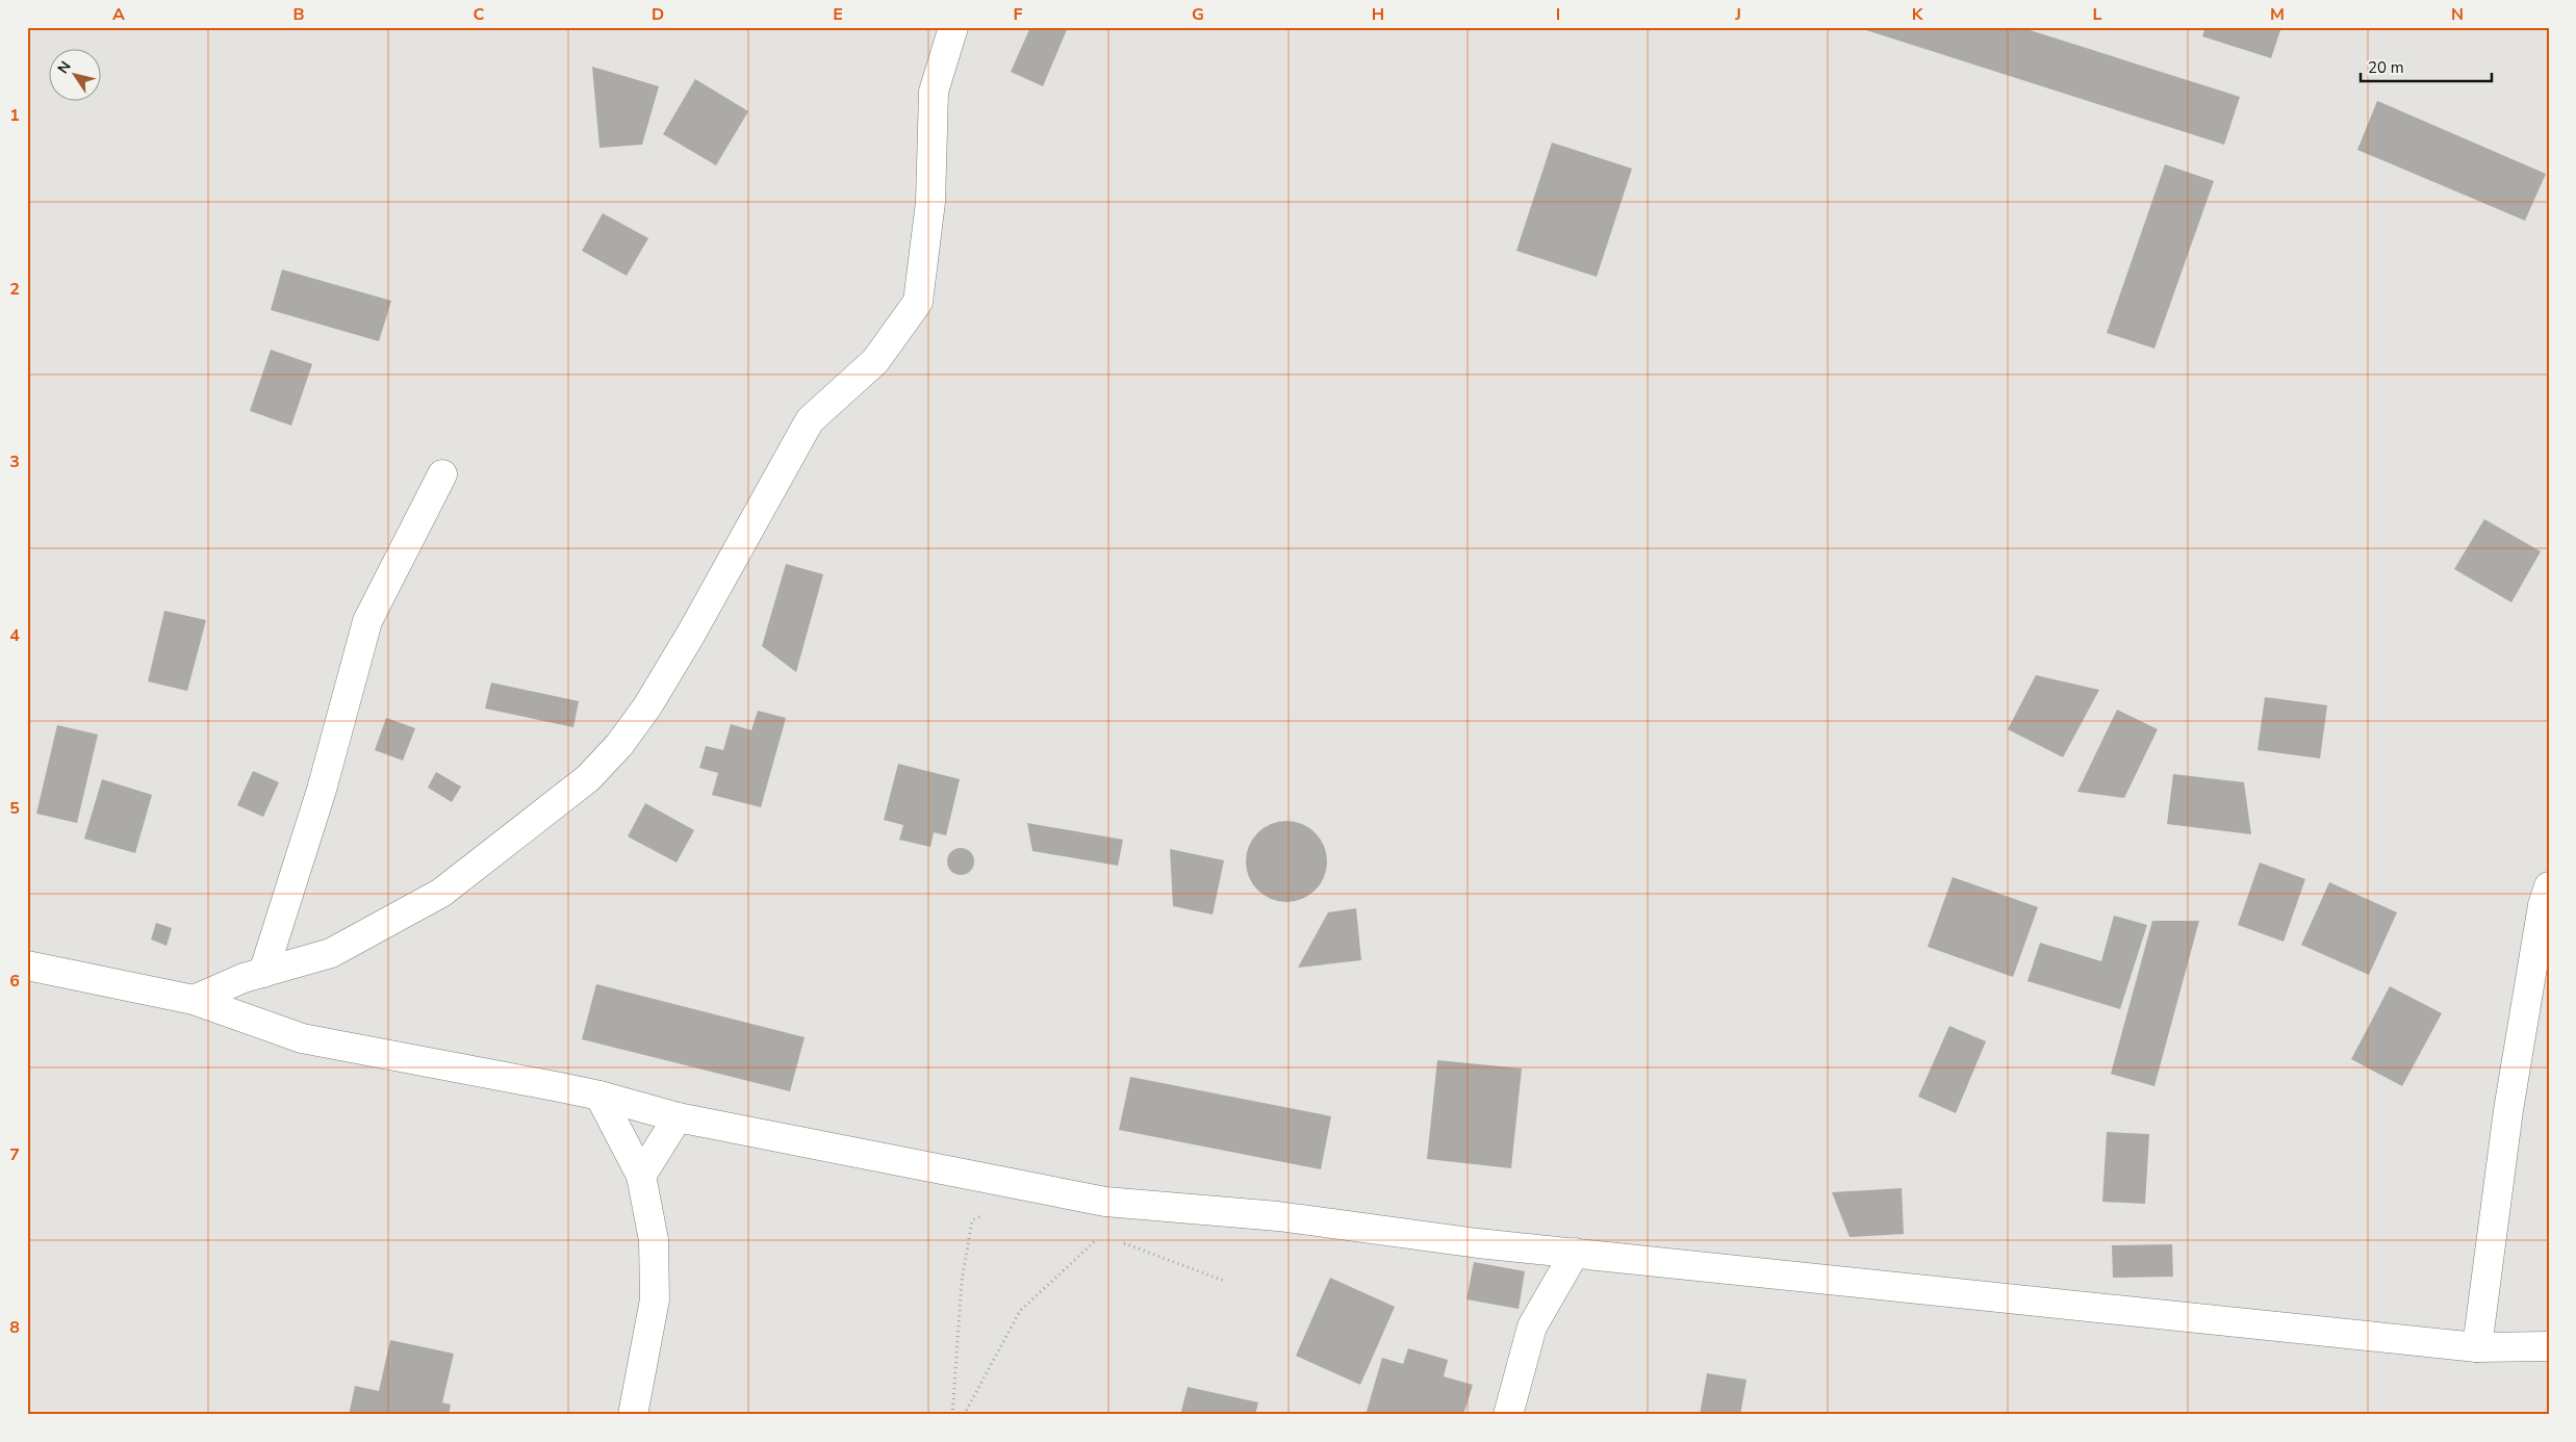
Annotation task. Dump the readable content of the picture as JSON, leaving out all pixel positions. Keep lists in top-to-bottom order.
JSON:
{
  "scale_bar": "20 m",
  "north": "top left",
  "grid": {
    "columns": [
      "A",
      "B",
      "C",
      "D",
      "E",
      "F",
      "G",
      "H",
      "I",
      "J",
      "K",
      "L",
      "M",
      "N"
    ],
    "rows": [
      "1",
      "2",
      "3",
      "4",
      "5",
      "6",
      "7",
      "8"
    ]
  }
}
